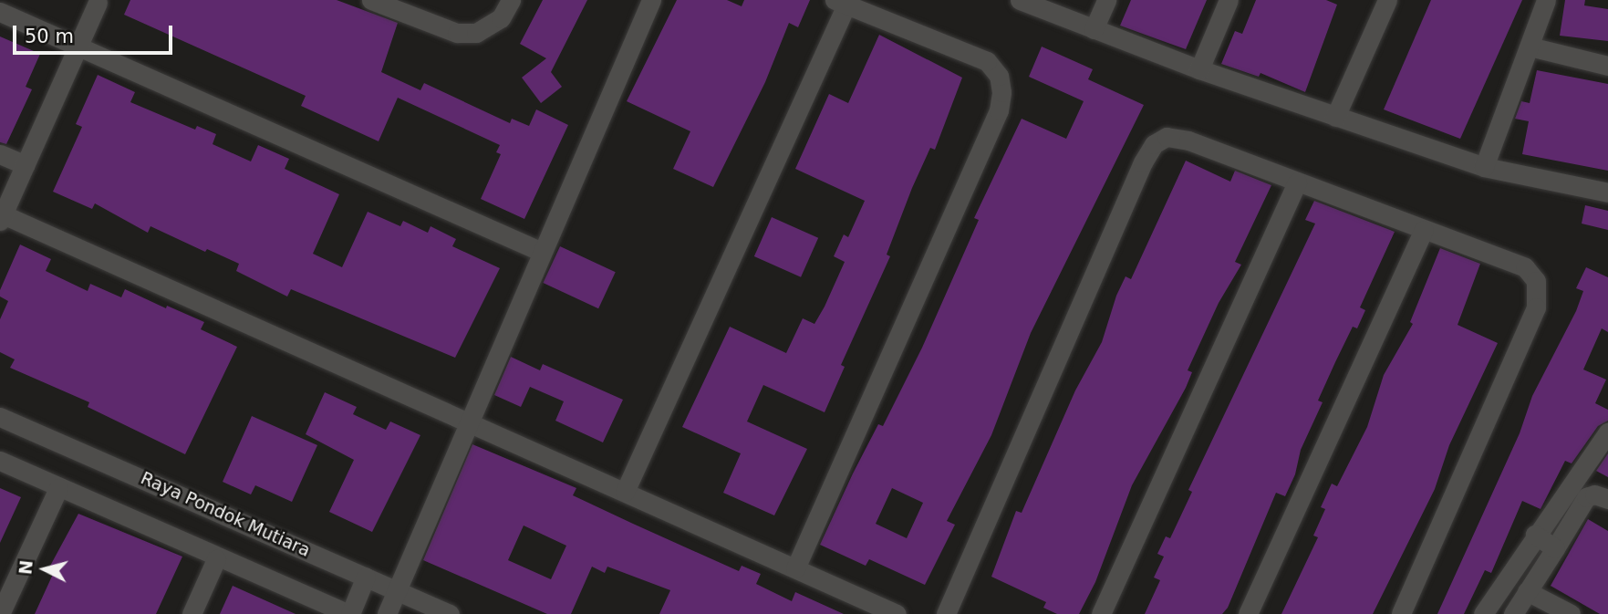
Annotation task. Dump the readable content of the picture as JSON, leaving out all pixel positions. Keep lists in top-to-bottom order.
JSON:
{
  "streets": {
    "street": ["Raya Pondok Mutiara"]
  },
  "scale_bar": "50 m",
  "north": "left"
}
